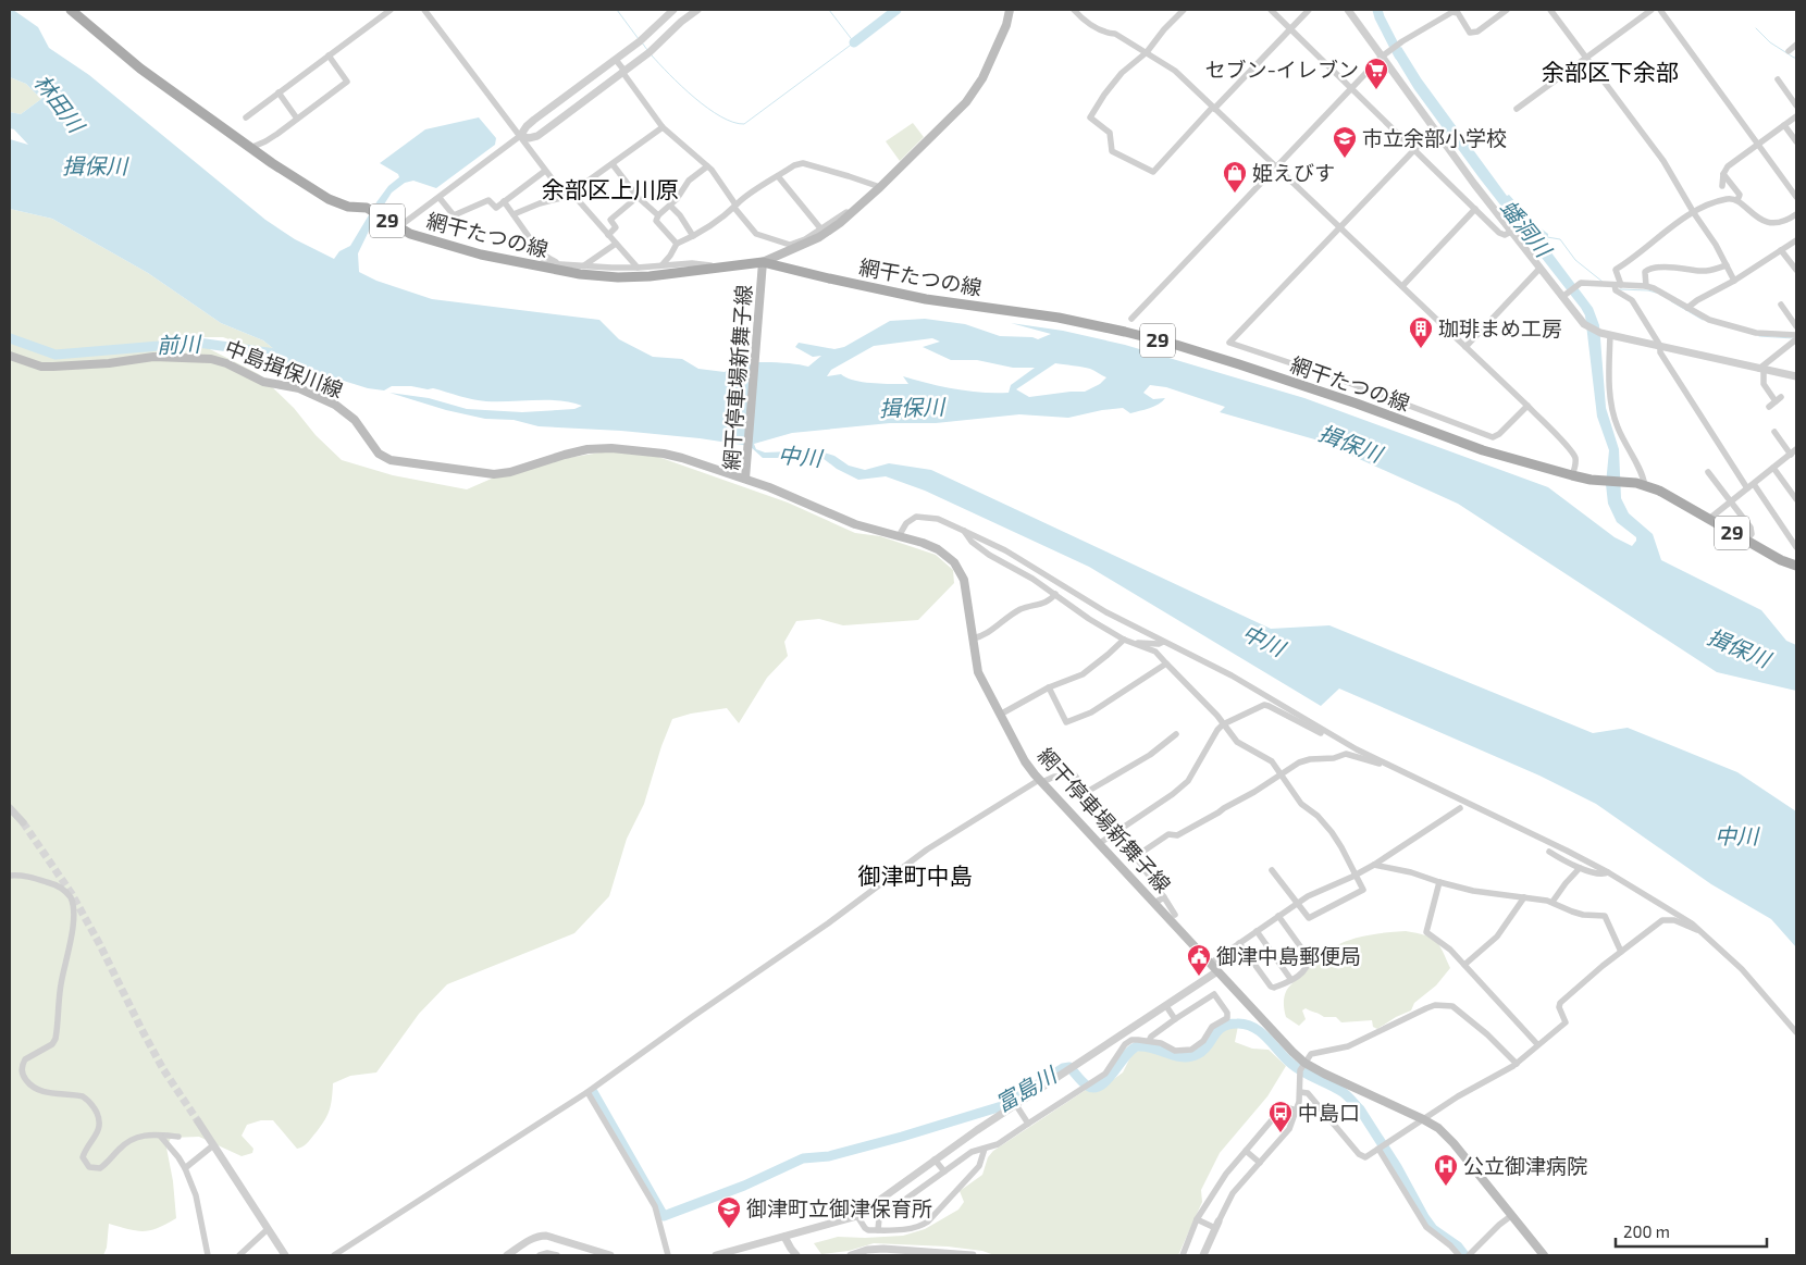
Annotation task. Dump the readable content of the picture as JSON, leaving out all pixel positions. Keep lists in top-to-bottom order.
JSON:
{
  "streets": {
    "main road": [
      "29",
      "網干たつの線",
      "中島揖保川線",
      "網干停車場新舞子線"
    ]
  },
  "crossings": [
    ["網干たつの線", "網干停車場新舞子線"],
    ["中島揖保川線", "網干停車場新舞子線"]
  ],
  "districts": ["余部区下余部", "余部区上川原", "御津町中島"],
  "water": [
    "林田川",
    "揖保川",
    "蟠洞川",
    "前川",
    "中川",
    "富島川"
  ],
  "places": {
    "supermarket": ["セブン-イレブン"],
    "school or university": ["市立余部小学校", "御津町立御津保育所"],
    "shop": ["姫えびす"],
    "building": ["珈琲まめ工房"],
    "public building": ["御津中島郵便局"],
    "bus stop": ["中島口"],
    "hospital": ["公立御津病院"]
  },
  "scale_bar": "200 m"
}
